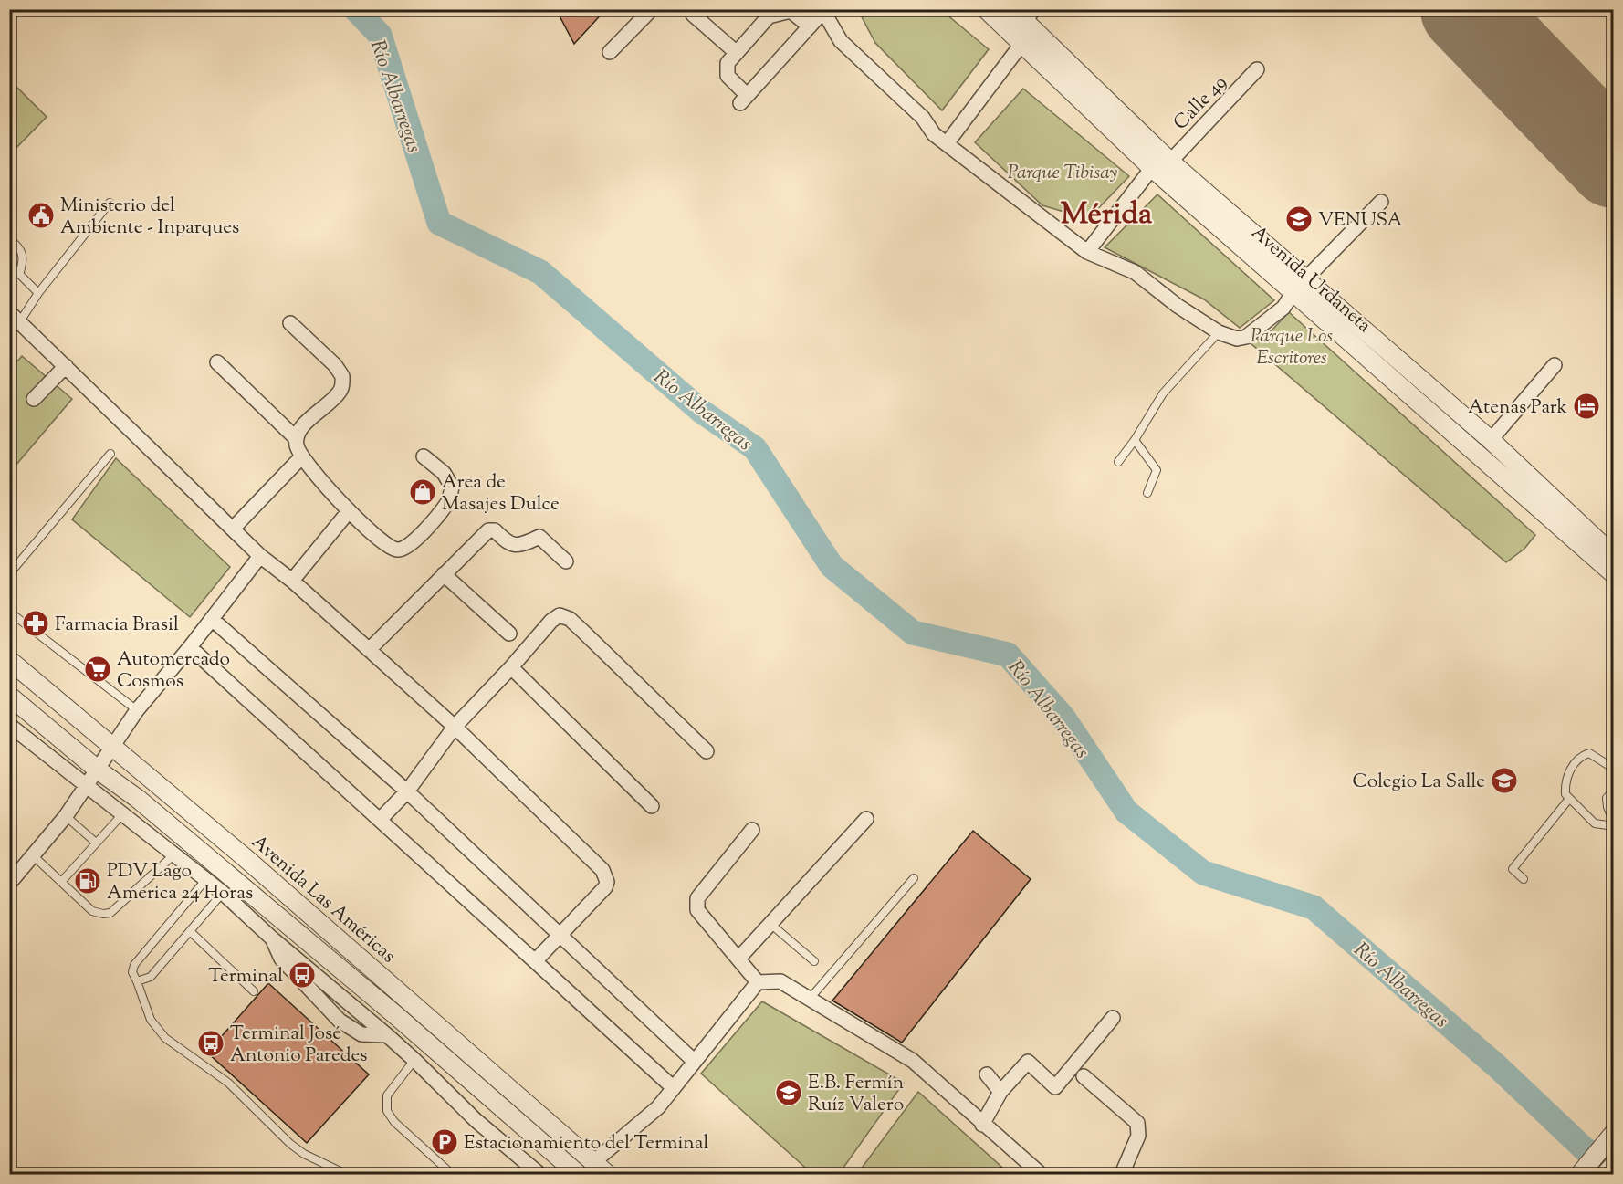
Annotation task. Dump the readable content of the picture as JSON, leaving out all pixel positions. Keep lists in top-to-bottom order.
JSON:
{
  "streets": {
    "street": ["Calle 49", "Avenida Urdaneta", "Avenida Las Américas"]
  },
  "crossings": [
    ["Calle 49", "Avenida Urdaneta"]
  ],
  "districts": ["Mérida"],
  "water": ["Río Albarregas"],
  "parks": ["Parque Tibisay", "Parque Los Escritores"],
  "places": {
    "public building": ["Ministerio del Ambiente - Inparques"],
    "school or university": ["VENUSA", "Colegio La Salle", "E.B. Fermín Ruíz Valero"],
    "hotel": ["Atenas Park"],
    "shop": ["Area de Masajes Dulce"],
    "pharmacy": ["Farmacia Brasil"],
    "supermarket": ["Automercado Cosmos"],
    "fuel station": ["PDV Lago America 24 Horas"],
    "bus stop": ["Terminal", "Terminal José Antonio Paredes"],
    "parking": ["Estacionamiento del Terminal"]
  }
}
